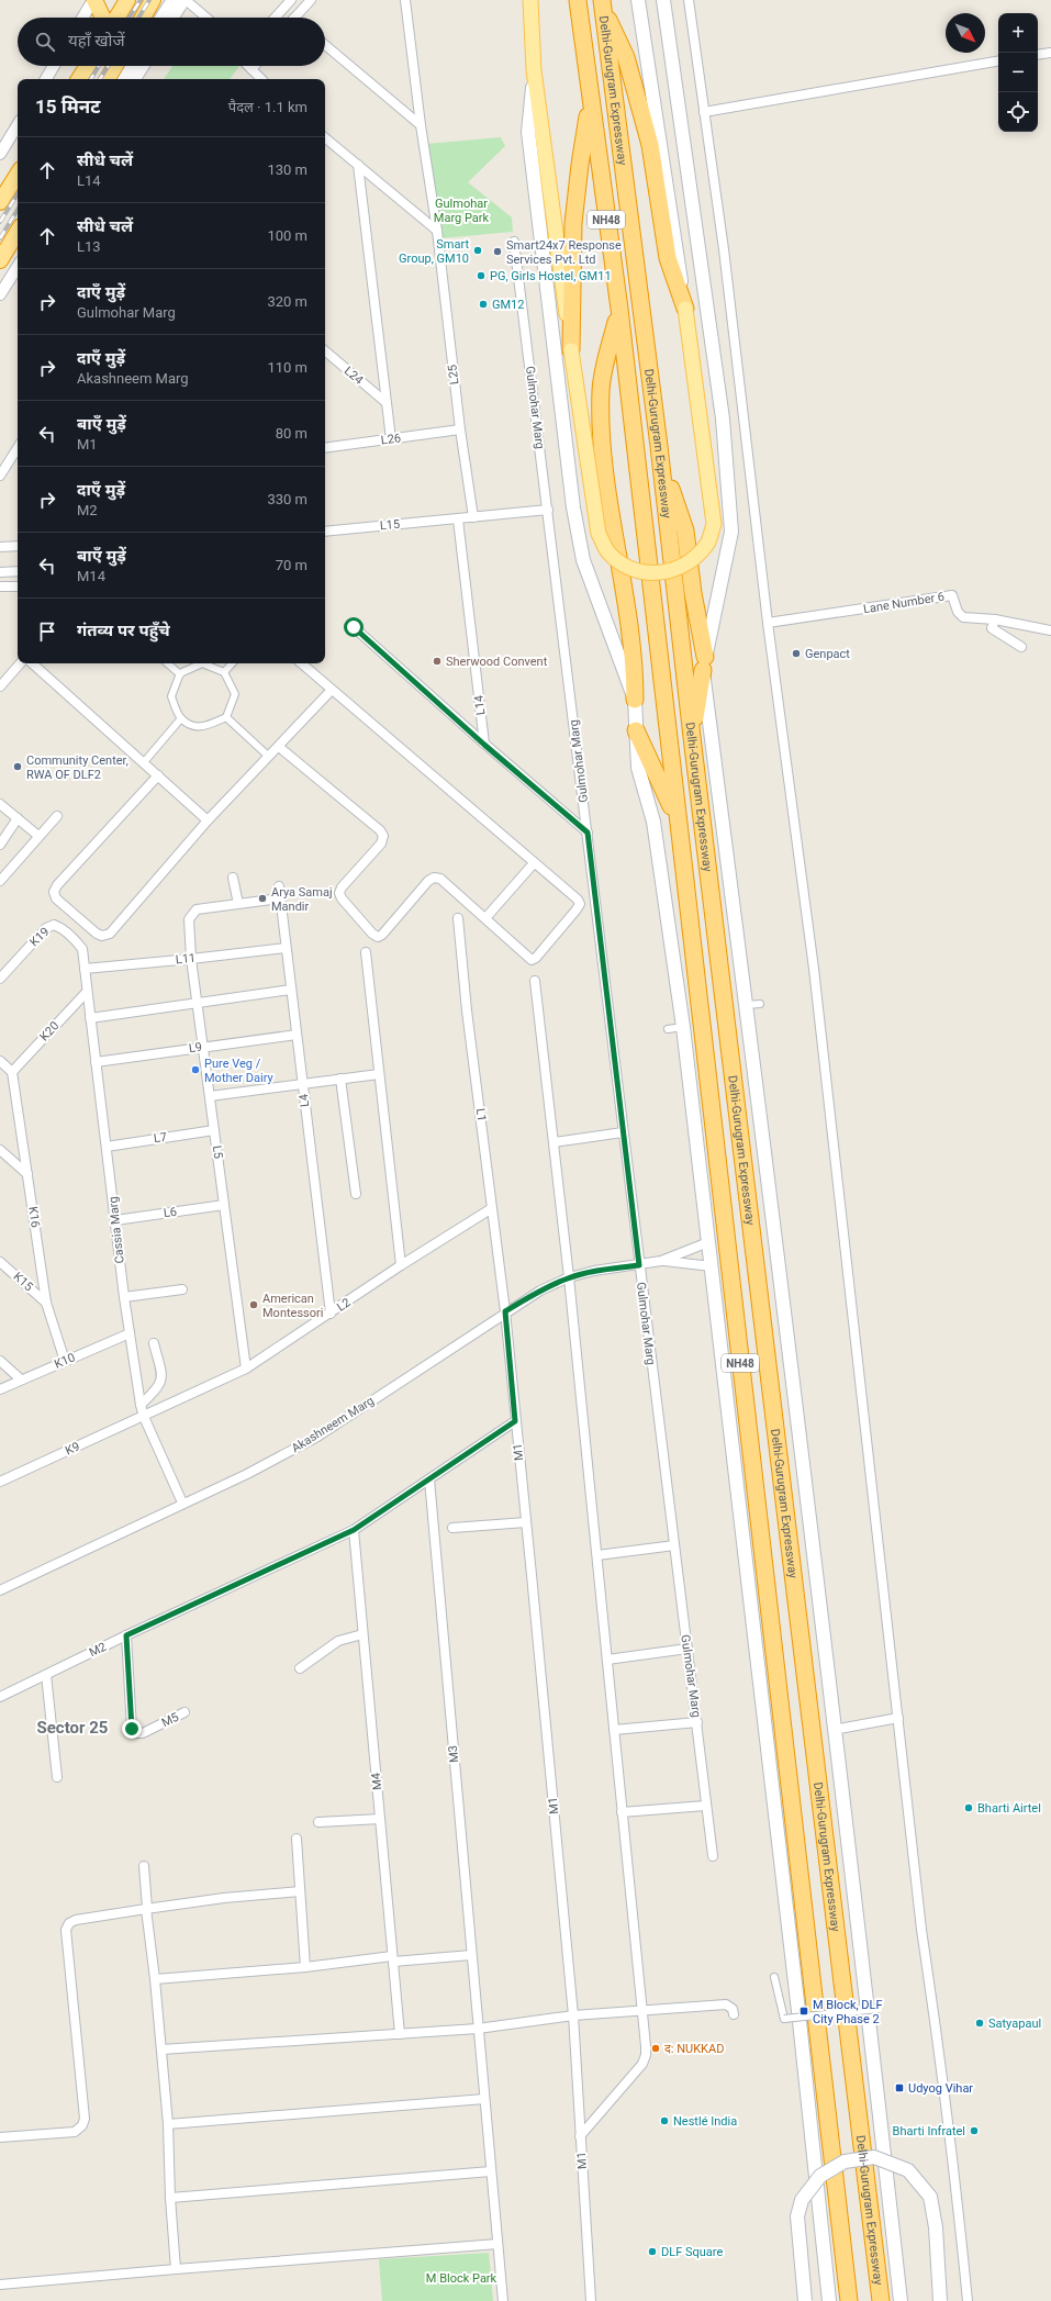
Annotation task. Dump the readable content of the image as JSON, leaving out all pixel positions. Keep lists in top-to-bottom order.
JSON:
{
  "streets": {
    "highway": ["Delhi-Gurugram Expressway", "NH48"],
    "street": [
      "L25",
      "L24",
      "Gulmohar Marg",
      "L26",
      "L15",
      "Lane Number 6",
      "L14",
      "K19",
      "L11",
      "K20",
      "L9",
      "L4",
      "L1",
      "L7",
      "L5",
      "L6",
      "K16",
      "Cassia Marg",
      "K15",
      "L2",
      "K10",
      "Akashneem Marg",
      "K9",
      "M1",
      "M2",
      "M5",
      "M3",
      "M4"
    ]
  },
  "crossings": [
    ["L25", "L26"],
    ["L25", "L15"],
    ["Gulmohar Marg", "L15"],
    ["Gulmohar Marg", "Akashneem Marg"],
    ["L15", "L14"],
    ["K19", "Cassia Marg"],
    ["L11", "L4"],
    ["L11", "L5"],
    ["L11", "Cassia Marg"],
    ["K20", "K16"],
    ["K20", "Cassia Marg"],
    ["L9", "L4"],
    ["L9", "L5"],
    ["L9", "Cassia Marg"],
    ["L4", "L5"],
    ["L4", "L2"],
    ["L1", "L2"],
    ["L1", "Akashneem Marg"],
    ["L1", "M1"],
    ["L7", "L5"],
    ["L7", "Cassia Marg"],
    ["L5", "L6"],
    ["L5", "L2"],
    ["L6", "Cassia Marg"],
    ["K16", "K15"],
    ["K16", "K10"],
    ["Cassia Marg", "L2"],
    ["Cassia Marg", "K10"],
    ["Cassia Marg", "Akashneem Marg"],
    ["Cassia Marg", "K9"],
    ["L2", "K9"],
    ["Akashneem Marg", "M1"],
    ["M1", "M2"],
    ["M2", "M5"],
    ["M2", "M3"],
    ["M2", "M4"]
  ],
  "districts": ["Sector 25"],
  "parks": ["Gulmohar Marg Park", "M Block Park"],
  "places": {
    "other": [
      "Smart Group, GM10",
      "Smart24x7 Response Services Pvt. Ltd",
      "PG, Girls Hostel, GM11",
      "GM12",
      "Genpact",
      "Sherwood Convent",
      "Community Center, RWA OF DLF2",
      "Arya Samaj Mandir",
      "Pure Veg / Mother Dairy",
      "American Montessori",
      "Bharti Airtel",
      "Satyapaul",
      "द: NUKKAD",
      "Nestlé India",
      "Bharti Infratel",
      "DLF Square"
    ],
    "transit": ["M Block, DLF City Phase 2", "Udyog Vihar"]
  },
  "north": "bottom right",
  "page": {
    "map_buttons": ["+", "−"],
    "search": "यहाँ खोजें",
    "heading": ["15 मिनट", "पैदल · 1.1 km"],
    "list": [
      ["सीधे चलें", "L14", "130 m"],
      ["सीधे चलें", "L13", "100 m"],
      ["दाएँ मुड़ें", "Gulmohar Marg", "320 m"],
      ["दाएँ मुड़ें", "Akashneem Marg", "110 m"],
      ["बाएँ मुड़ें", "M1", "80 m"],
      ["दाएँ मुड़ें", "M2", "330 m"],
      ["बाएँ मुड़ें", "M14", "70 m"],
      "गंतव्य पर पहुँचे"
    ]
  }
}
